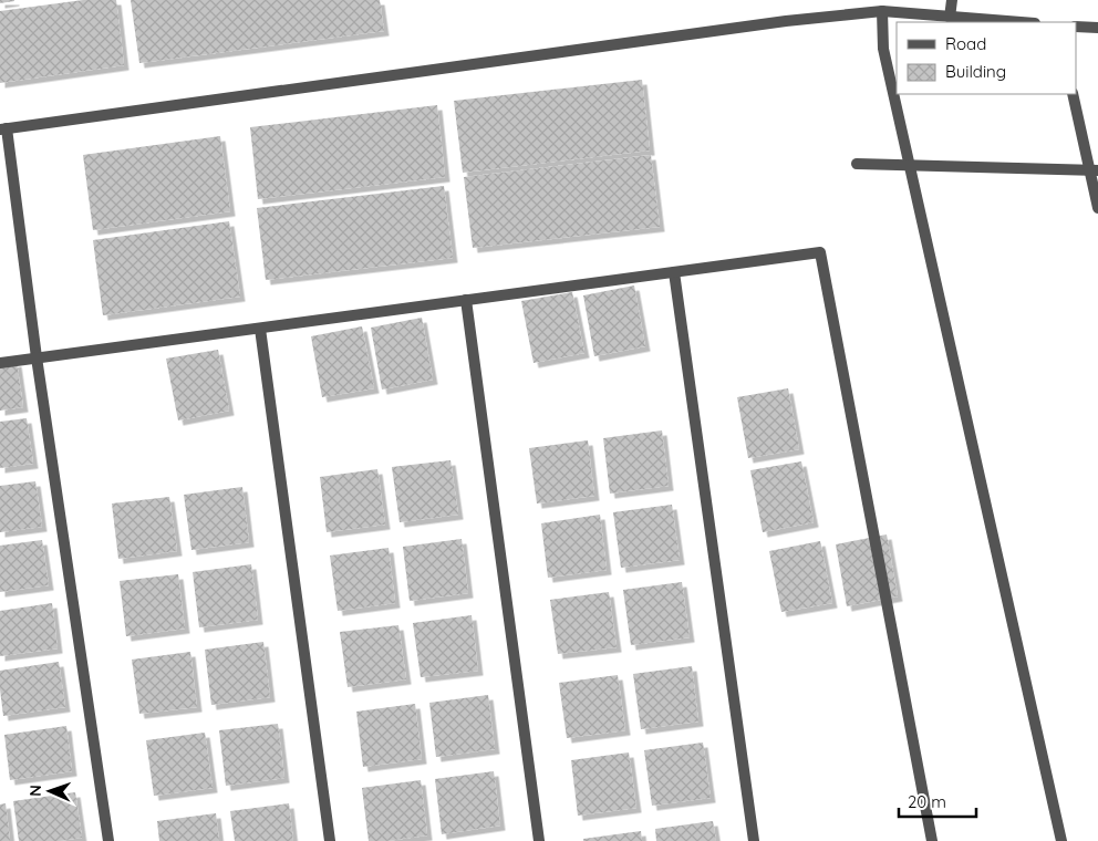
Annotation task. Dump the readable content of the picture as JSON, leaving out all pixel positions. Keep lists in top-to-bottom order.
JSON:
{
  "legend": ["Road", "Building"],
  "scale_bar": "20 m",
  "north": "left"
}
